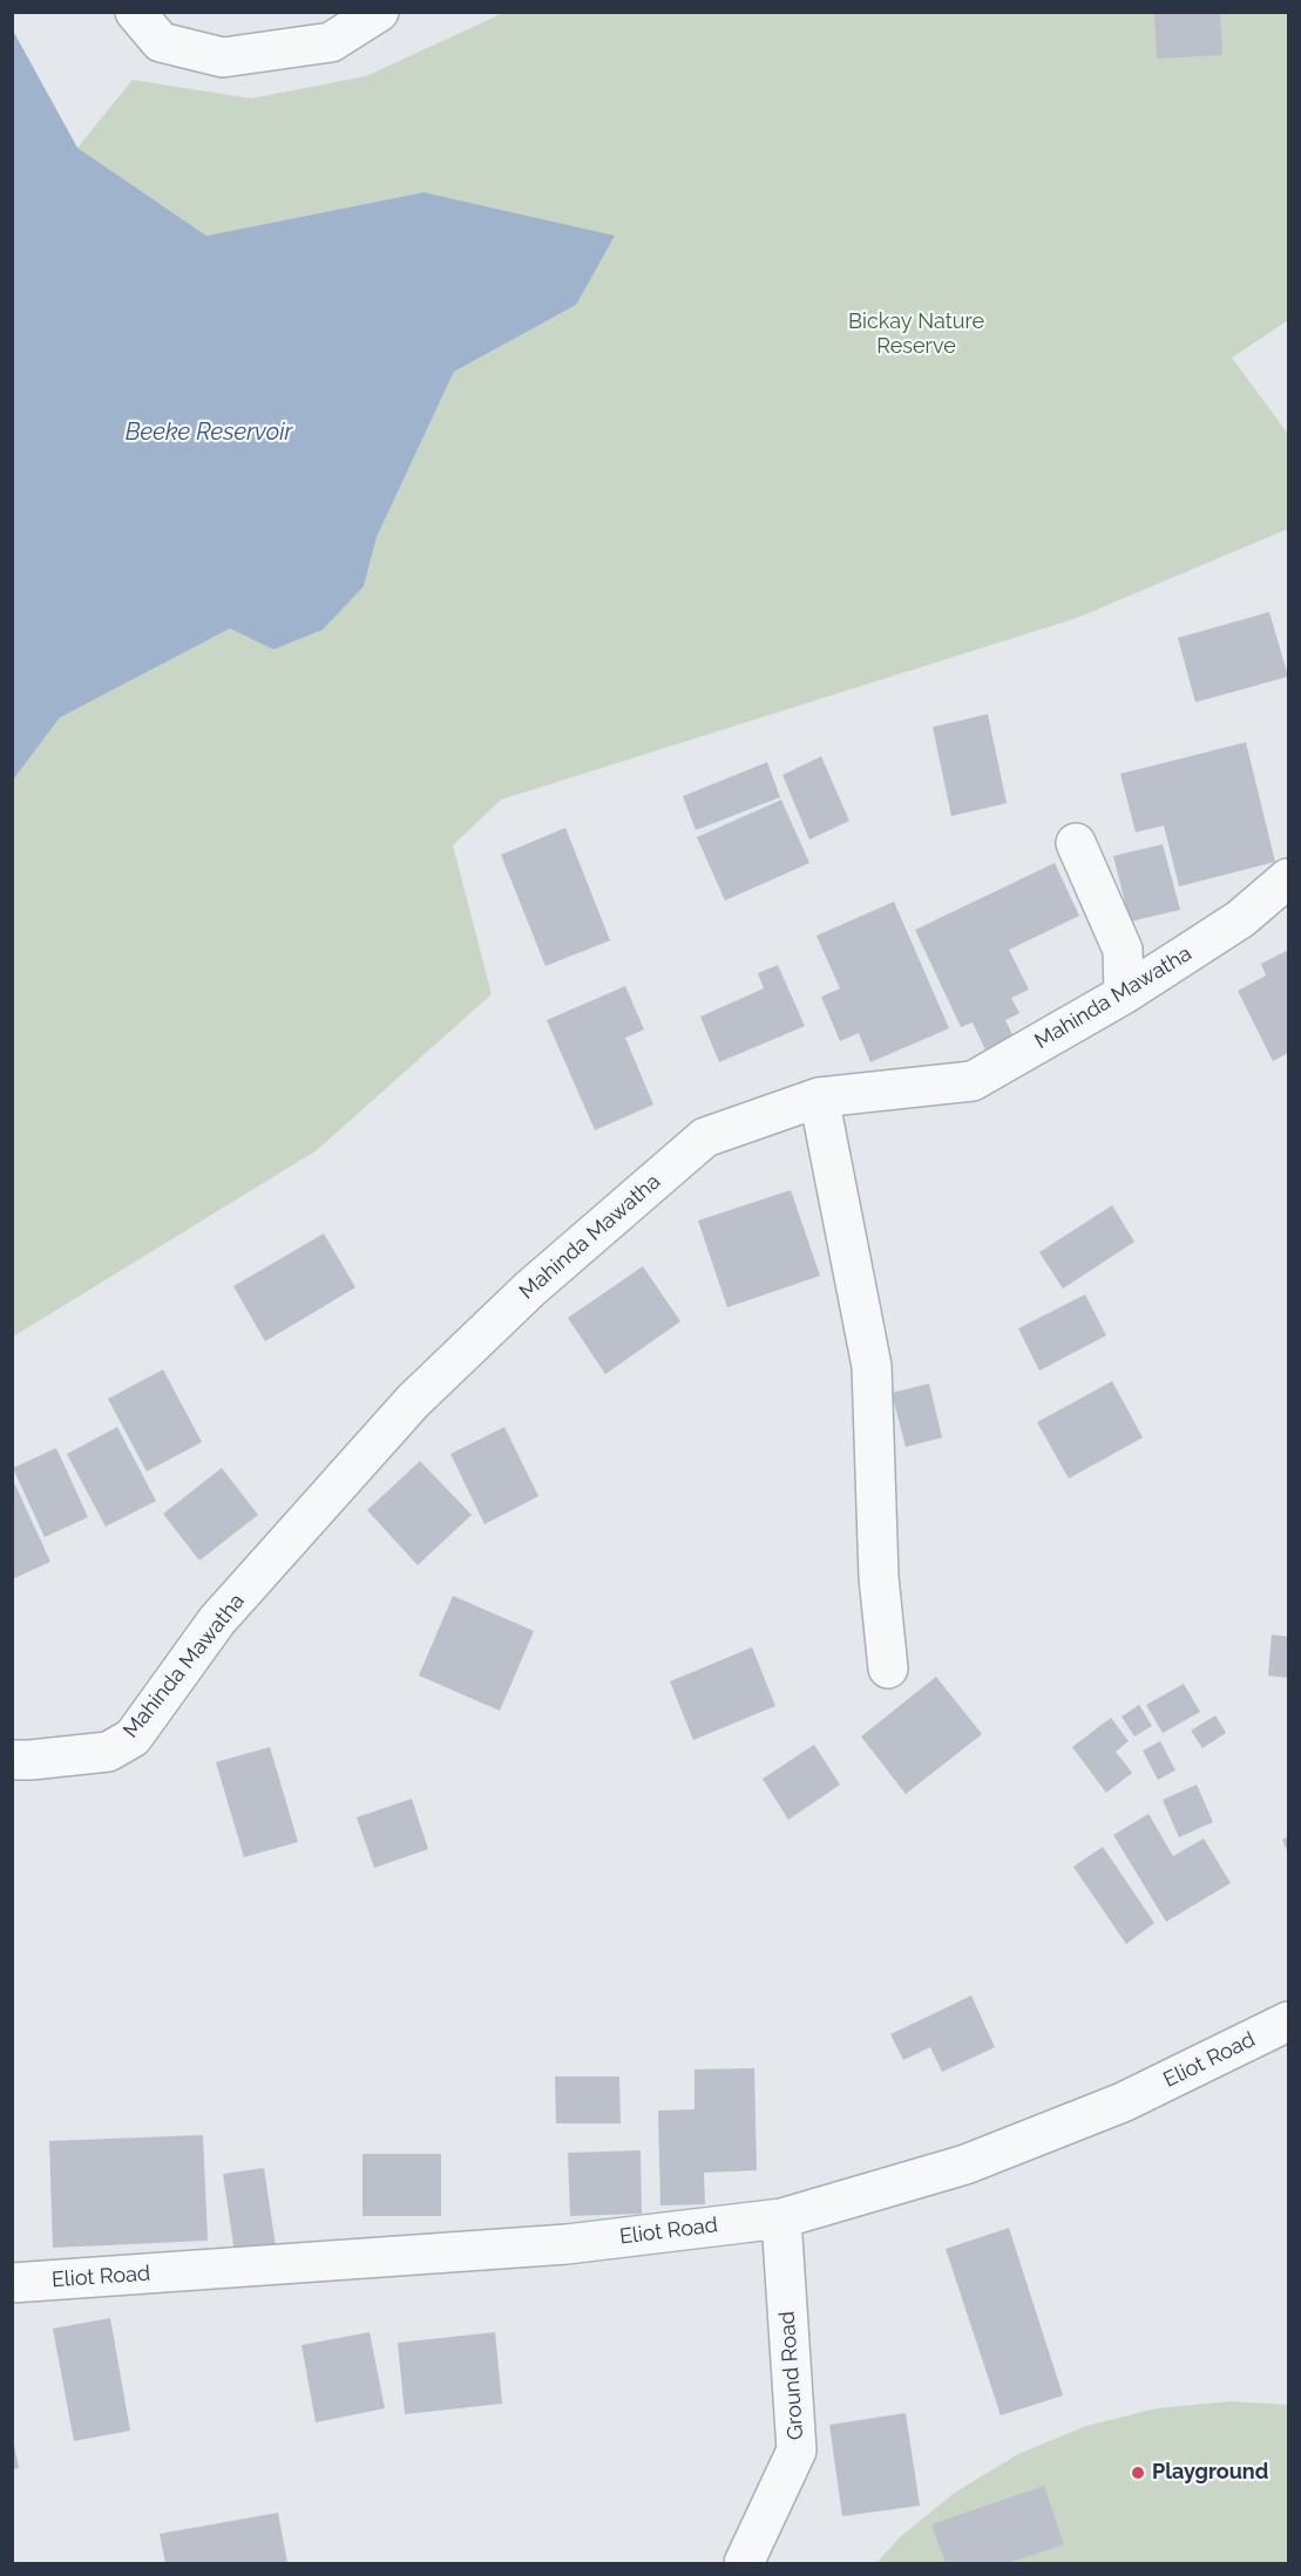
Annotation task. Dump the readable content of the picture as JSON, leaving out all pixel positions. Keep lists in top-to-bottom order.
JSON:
{
  "streets": {
    "street": ["Mahinda Mawatha", "Eliot Road", "Ground Road"]
  },
  "crossings": [
    ["Eliot Road", "Ground Road"]
  ],
  "water": ["Beeke Reservoir"],
  "parks": ["Bickay Nature Reserve"],
  "places": ["Playground"]
}
